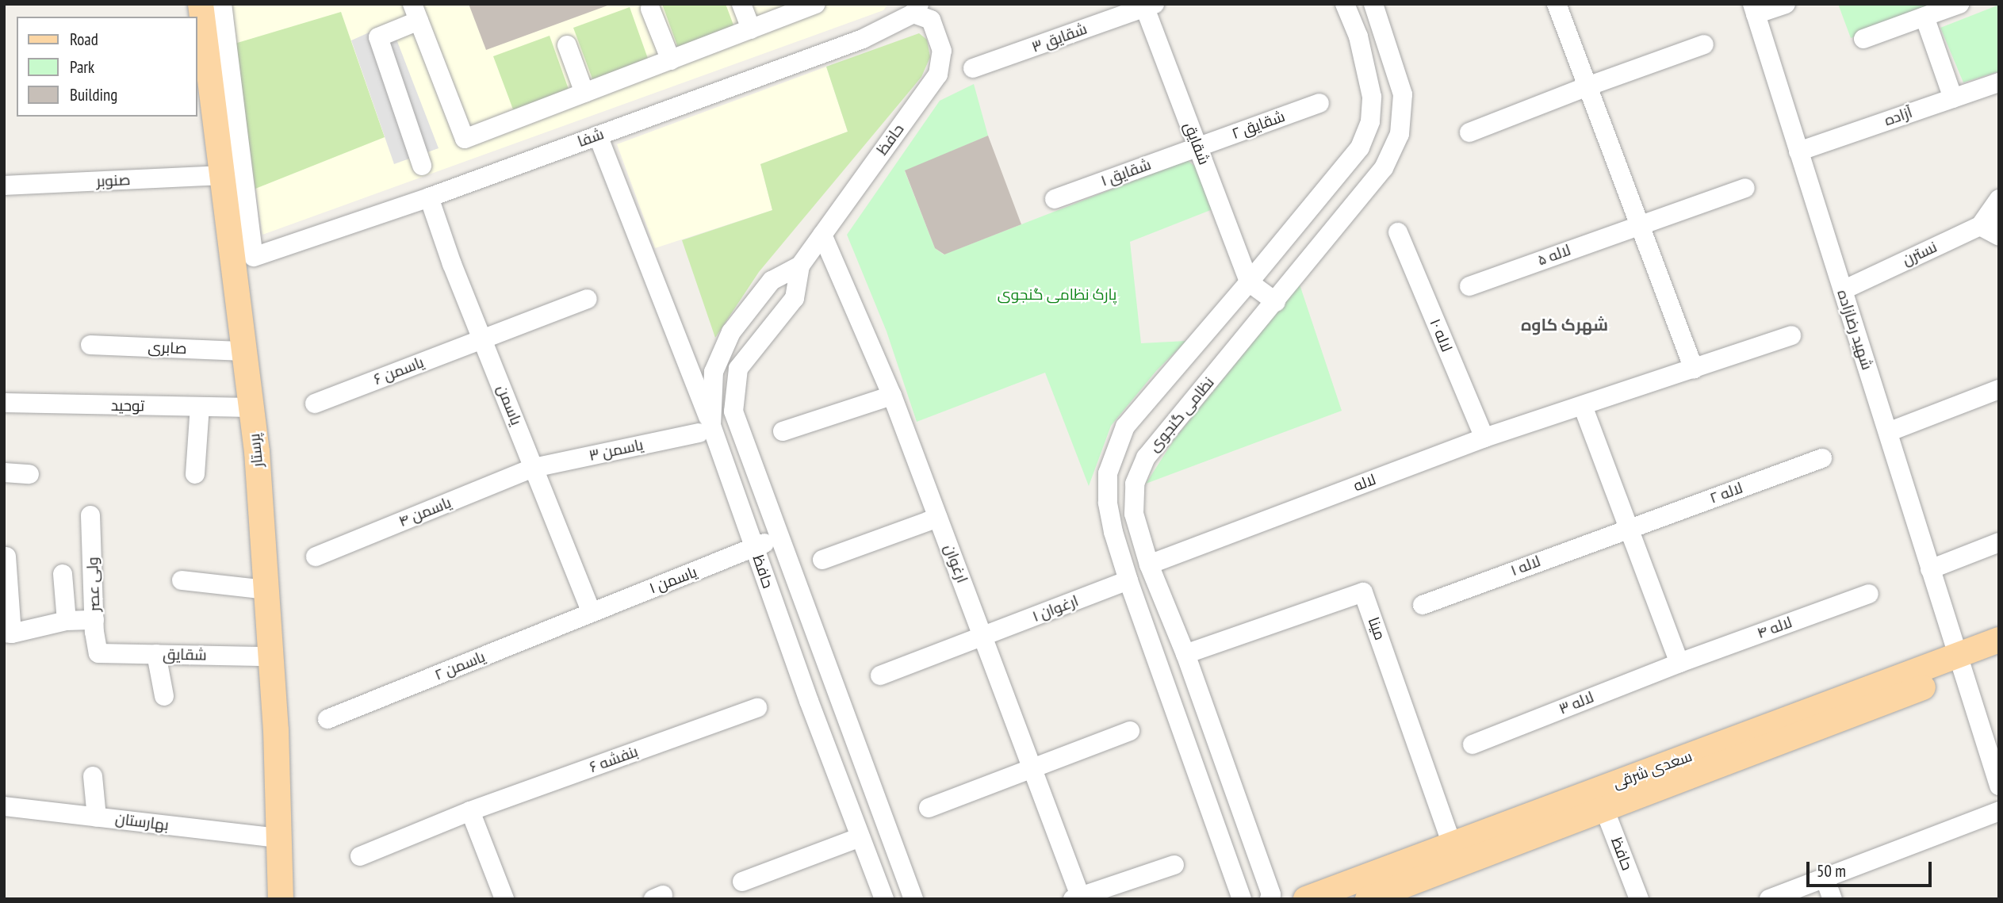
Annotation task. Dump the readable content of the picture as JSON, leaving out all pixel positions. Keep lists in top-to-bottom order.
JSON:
{
  "streets": {
    "main road": ["پرستار", "سعدی شرقی"],
    "street": [
      "شقایق ۳",
      "آزاده",
      "شقایق ۲",
      "شفا",
      "حافظ",
      "شقایق",
      "شقایق ۱",
      "صنوبر",
      "نسترن",
      "لاله ۵",
      "شهید رضازاده",
      "لاله ۱۰",
      "صابری",
      "یاسمن ۶",
      "یاسمن",
      "توحید",
      "نظامی گنجوی",
      "یاسمن ۳",
      "لاله",
      "لاله ۲",
      "یاسمن ۴",
      "ارغوان",
      "لاله ۱",
      "یاسمن ۱",
      "ولی عصر",
      "ارغوان ۱",
      "لاله ۴",
      "مینا",
      "یاسمن ۲",
      "لاله ۳",
      "بنفشه ۶",
      "بهارستان"
    ]
  },
  "crossings": [
    ["شقایق ۳", "شقایق"],
    ["آزاده", "شهید رضازاده"],
    ["شقایق ۲", "شقایق"],
    ["شقایق ۲", "شقایق ۱"],
    ["شفا", "حافظ"],
    ["شفا", "یاسمن"],
    ["حافظ", "یاسمن ۳"],
    ["حافظ", "ارغوان"],
    ["حافظ", "یاسمن ۱"],
    ["حافظ", "سعدی شرقی"],
    ["شقایق", "شقایق ۱"],
    ["شقایق", "پرستار"],
    ["شقایق", "ولی عصر"],
    ["صنوبر", "پرستار"],
    ["نسترن", "شهید رضازاده"],
    ["شهید رضازاده", "سعدی شرقی"],
    ["لاله ۱۰", "لاله"],
    ["صابری", "پرستار"],
    ["یاسمن ۶", "یاسمن"],
    ["یاسمن", "یاسمن ۳"],
    ["یاسمن", "یاسمن ۴"],
    ["یاسمن", "یاسمن ۱"],
    ["یاسمن", "یاسمن ۲"],
    ["توحید", "پرستار"],
    ["نظامی گنجوی", "لاله"],
    ["نظامی گنجوی", "مینا"],
    ["پرستار", "بهارستان"],
    ["یاسمن ۳", "یاسمن ۴"],
    ["لاله ۲", "لاله ۱"],
    ["ارغوان", "ارغوان ۱"],
    ["یاسمن ۱", "یاسمن ۲"],
    ["لاله ۴", "لاله ۳"],
    ["مینا", "سعدی شرقی"]
  ],
  "districts": ["شهرک کاوه"],
  "parks": ["پارک نظامی گنجوی"],
  "legend": ["Road", "Park", "Building"],
  "scale_bar": "50 m"
}
